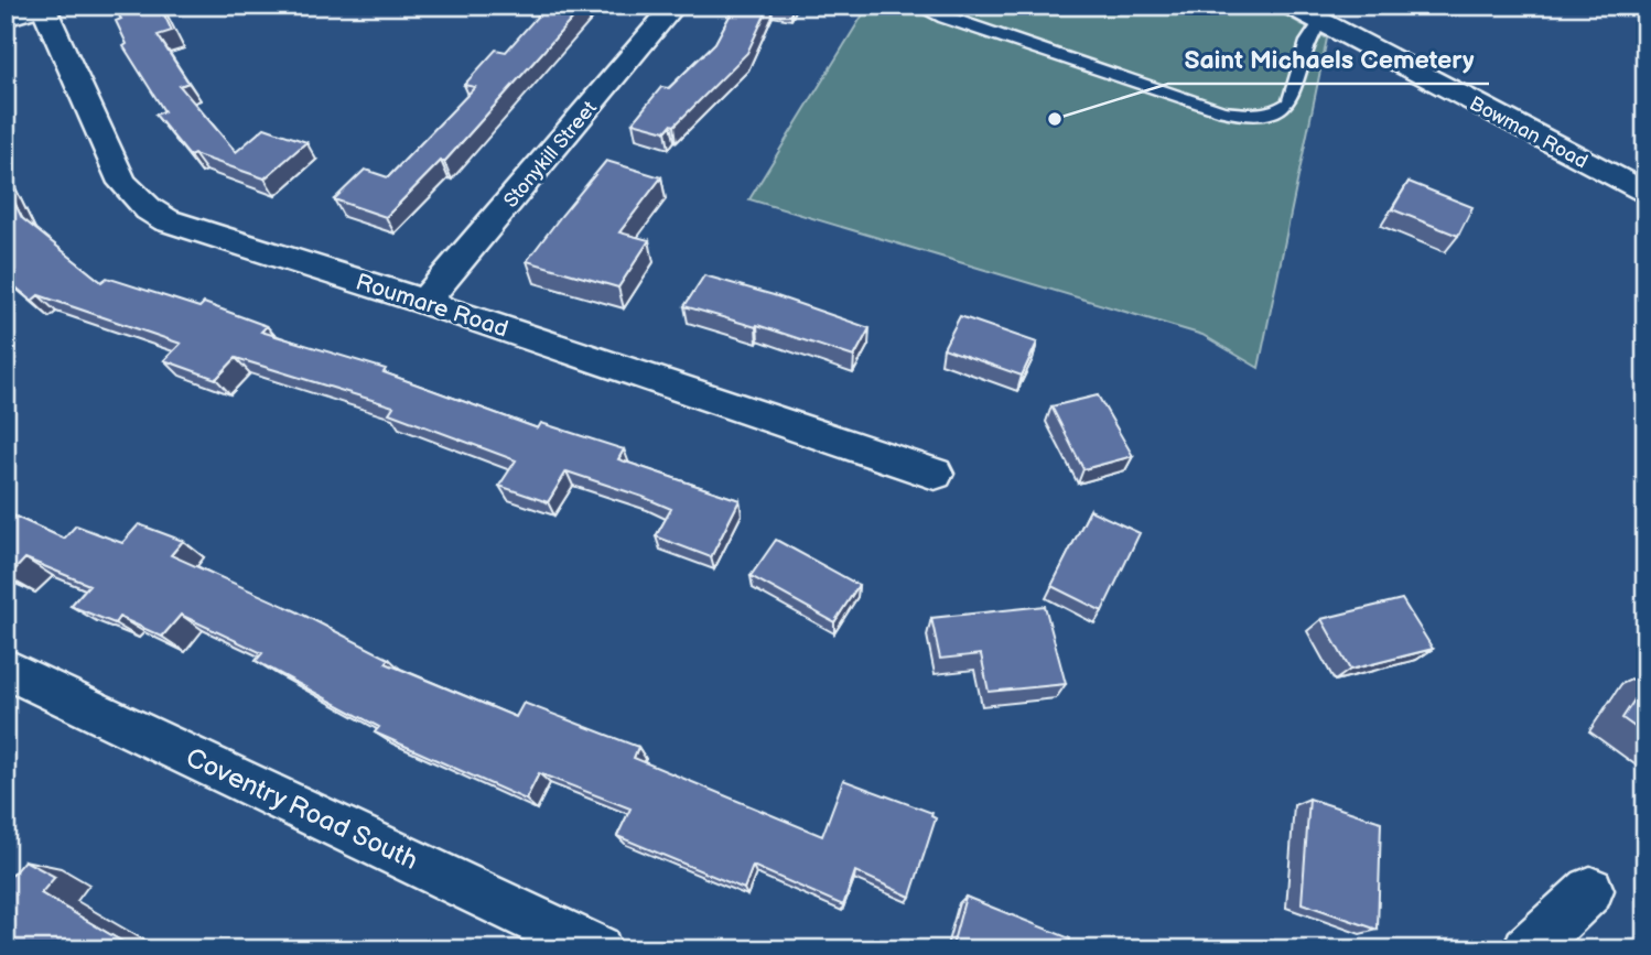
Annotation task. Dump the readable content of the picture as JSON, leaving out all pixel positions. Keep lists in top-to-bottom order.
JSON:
{
  "streets": {
    "street": [
      "Bowman Road",
      "Stonykill Street",
      "Roumare Road",
      "Coventry Road South"
    ]
  },
  "crossings": [
    ["Stonykill Street", "Roumare Road"]
  ],
  "places": ["Saint Michaels Cemetery"]
}
